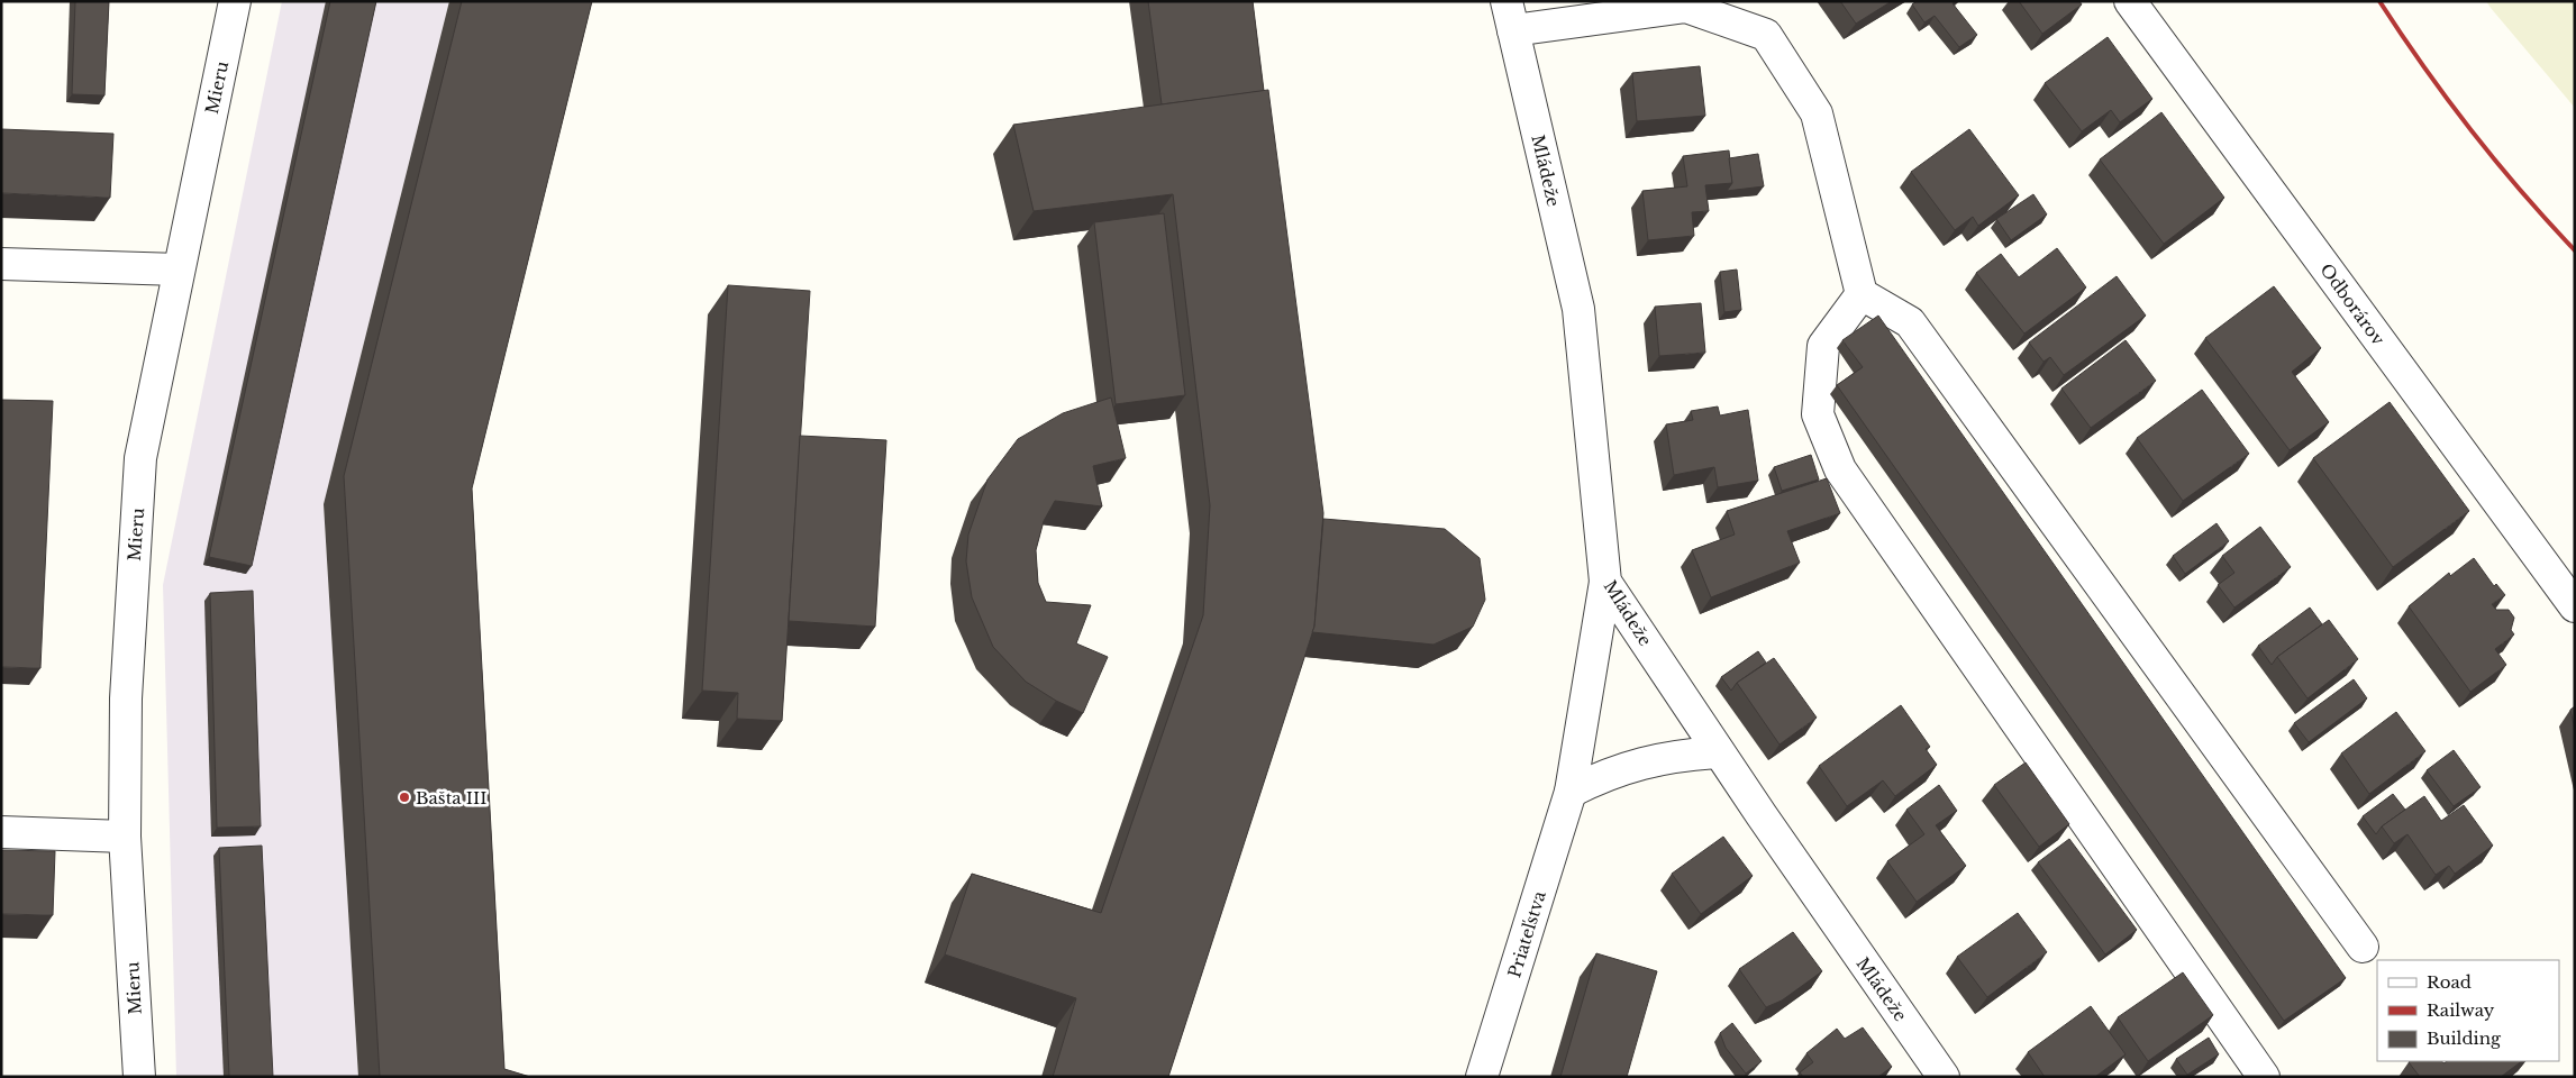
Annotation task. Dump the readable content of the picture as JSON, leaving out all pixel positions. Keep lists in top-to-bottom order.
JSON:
{
  "streets": {
    "street": [
      "Mieru",
      "Mládeže",
      "Odborárov",
      "Priateľstva"
    ]
  },
  "crossings": [
    ["Mládeže", "Priateľstva"]
  ],
  "places": ["Bašta III"],
  "legend": ["Road", "Railway", "Building"]
}
